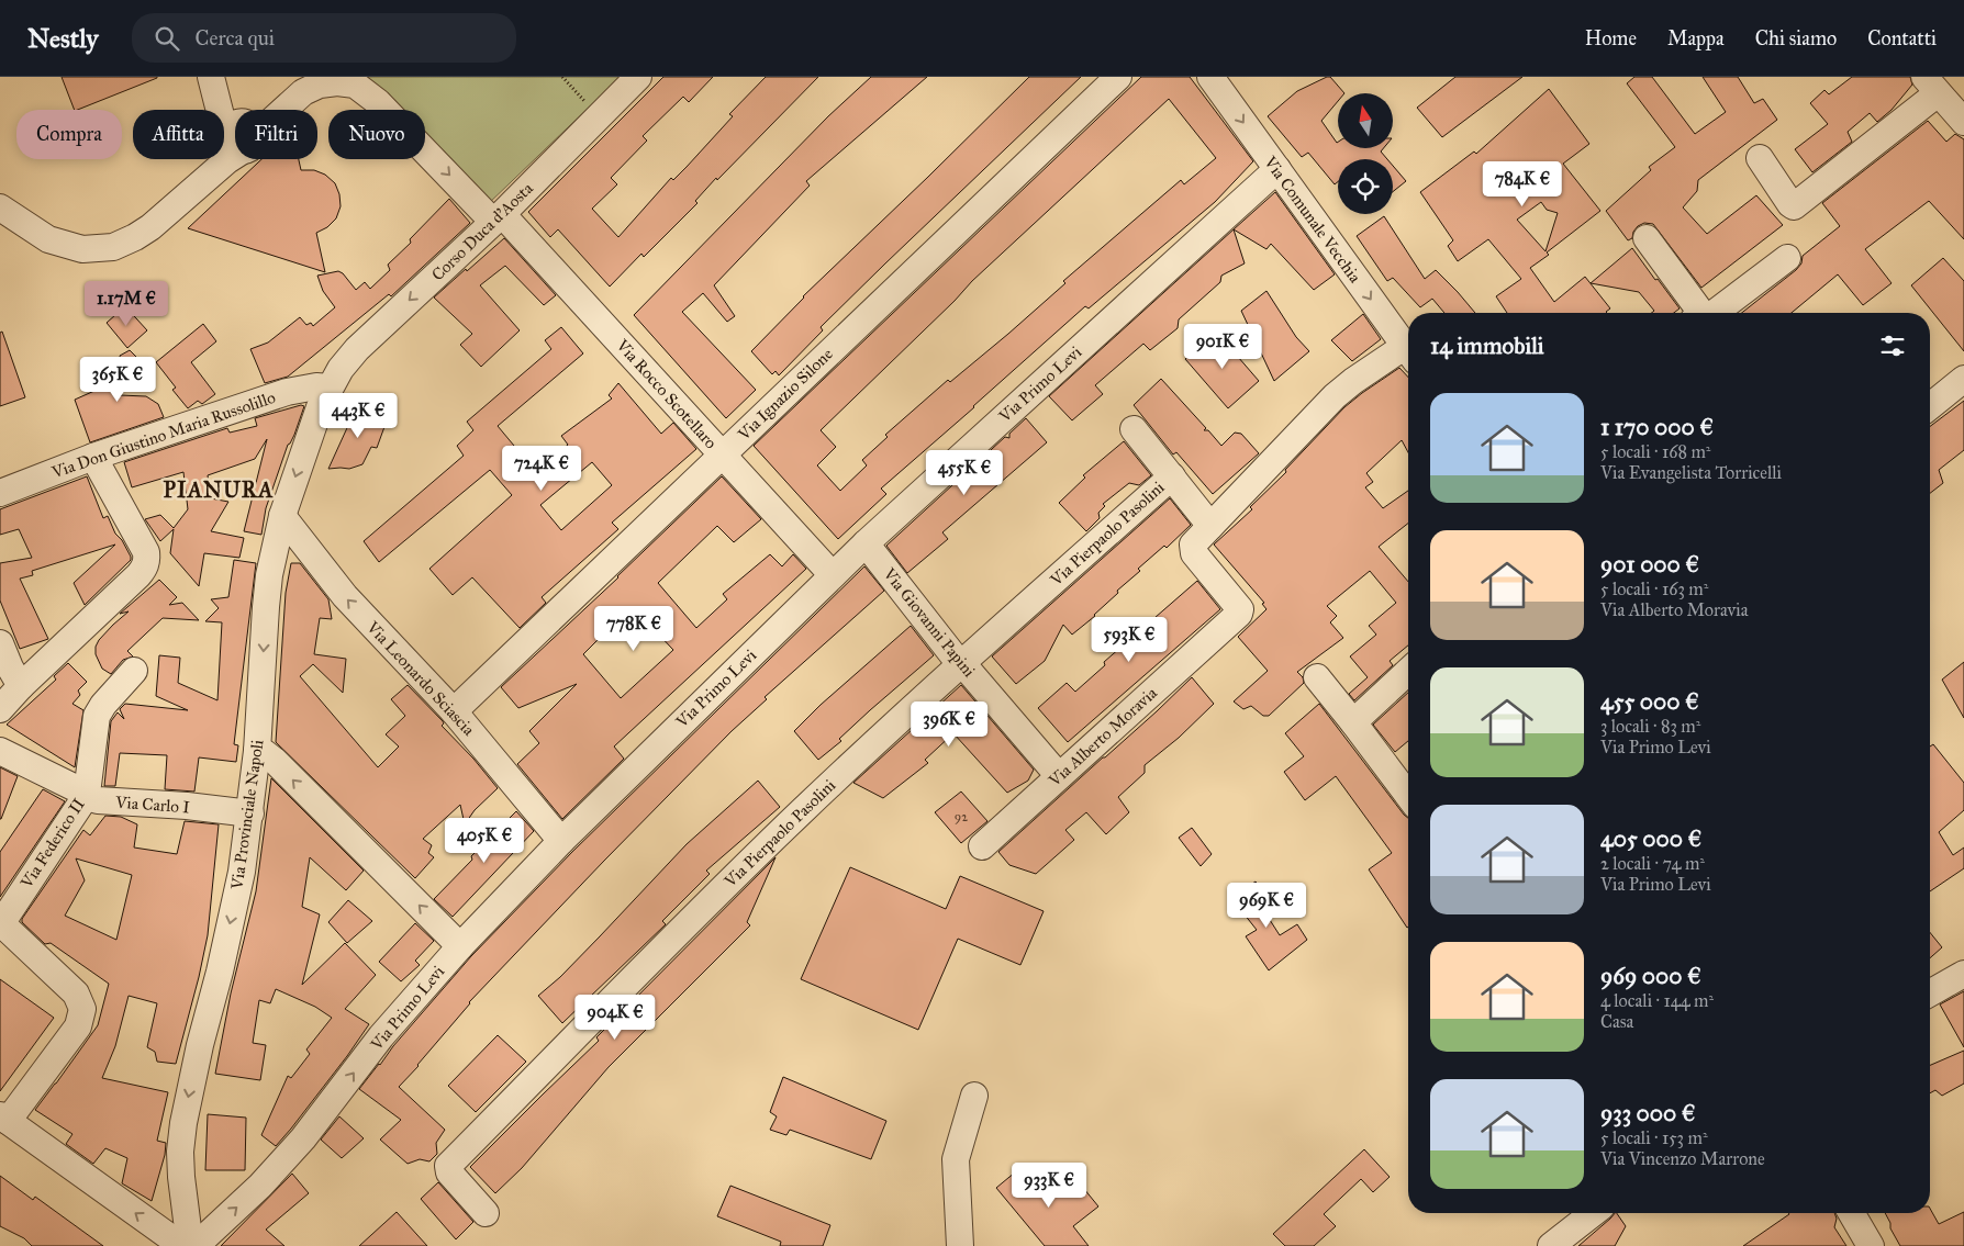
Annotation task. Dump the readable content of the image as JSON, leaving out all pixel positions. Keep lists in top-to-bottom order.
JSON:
{
  "streets": {
    "street": [
      "Via Comunale Vecchia",
      "Corso Duca d'Aosta",
      "Via Primo Levi",
      "Via Rocco Scotellaro",
      "Via Ignazio Silone",
      "Via Don Giustino Maria Russolillo",
      "Via Pierpaolo Pasolini",
      "Via Giovanni Papini",
      "Via Leonardo Sciascia",
      "Via Alberto Moravia",
      "Via Carlo I",
      "Via Provinciale Napoli",
      "Via Federico II"
    ]
  },
  "crossings": [
    ["Via Comunale Vecchia", "Via Primo Levi"],
    ["Corso Duca d'Aosta", "Via Rocco Scotellaro"],
    ["Corso Duca d'Aosta", "Via Don Giustino Maria Russolillo"],
    ["Corso Duca d'Aosta", "Via Provinciale Napoli"],
    ["Via Primo Levi", "Via Rocco Scotellaro"],
    ["Via Primo Levi", "Via Giovanni Papini"],
    ["Via Primo Levi", "Via Leonardo Sciascia"],
    ["Via Rocco Scotellaro", "Via Ignazio Silone"],
    ["Via Ignazio Silone", "Via Leonardo Sciascia"],
    ["Via Don Giustino Maria Russolillo", "Via Provinciale Napoli"],
    ["Via Pierpaolo Pasolini", "Via Giovanni Papini"],
    ["Via Giovanni Papini", "Via Alberto Moravia"],
    ["Via Leonardo Sciascia", "Via Provinciale Napoli"],
    ["Via Carlo I", "Via Provinciale Napoli"],
    ["Via Carlo I", "Via Federico II"]
  ],
  "one_way": ["Via Comunale Vecchia", "Corso Duca d'Aosta", "Via Provinciale Napoli"],
  "districts": ["PIANURA"],
  "house_numbers": ["92"],
  "north": "top",
  "page": {
    "header": "Nestly",
    "search": "Cerca qui",
    "nav": [
      "Home",
      "Mappa",
      "Chi siamo",
      "Contatti"
    ],
    "chip": [
      "Compra",
      "Affitta",
      "Filtri",
      "Nuovo"
    ],
    "price": [
      "784K €",
      "1.17M €",
      "901K €",
      "365K €",
      "443K €",
      "724K €",
      "455K €",
      "778K €",
      "593K €",
      "396K €",
      "405K €",
      "969K €",
      "904K €",
      "933K €"
    ],
    "heading": "14 immobili",
    "list": [
      {
        "name": "1 170 000 €",
        "note": "5 locali · 168 m² · Via Evangelista Torricelli"
      },
      {
        "name": "901 000 €",
        "note": "5 locali · 163 m² · Via Alberto Moravia"
      },
      {
        "name": "455 000 €",
        "note": "3 locali · 83 m² · Via Primo Levi"
      },
      {
        "name": "405 000 €",
        "note": "2 locali · 74 m² · Via Primo Levi"
      },
      {
        "name": "969 000 €",
        "note": "4 locali · 144 m² · Casa"
      },
      {
        "name": "933 000 €",
        "note": "5 locali · 153 m² · Via Vincenzo Marrone"
      }
    ]
  }
}
